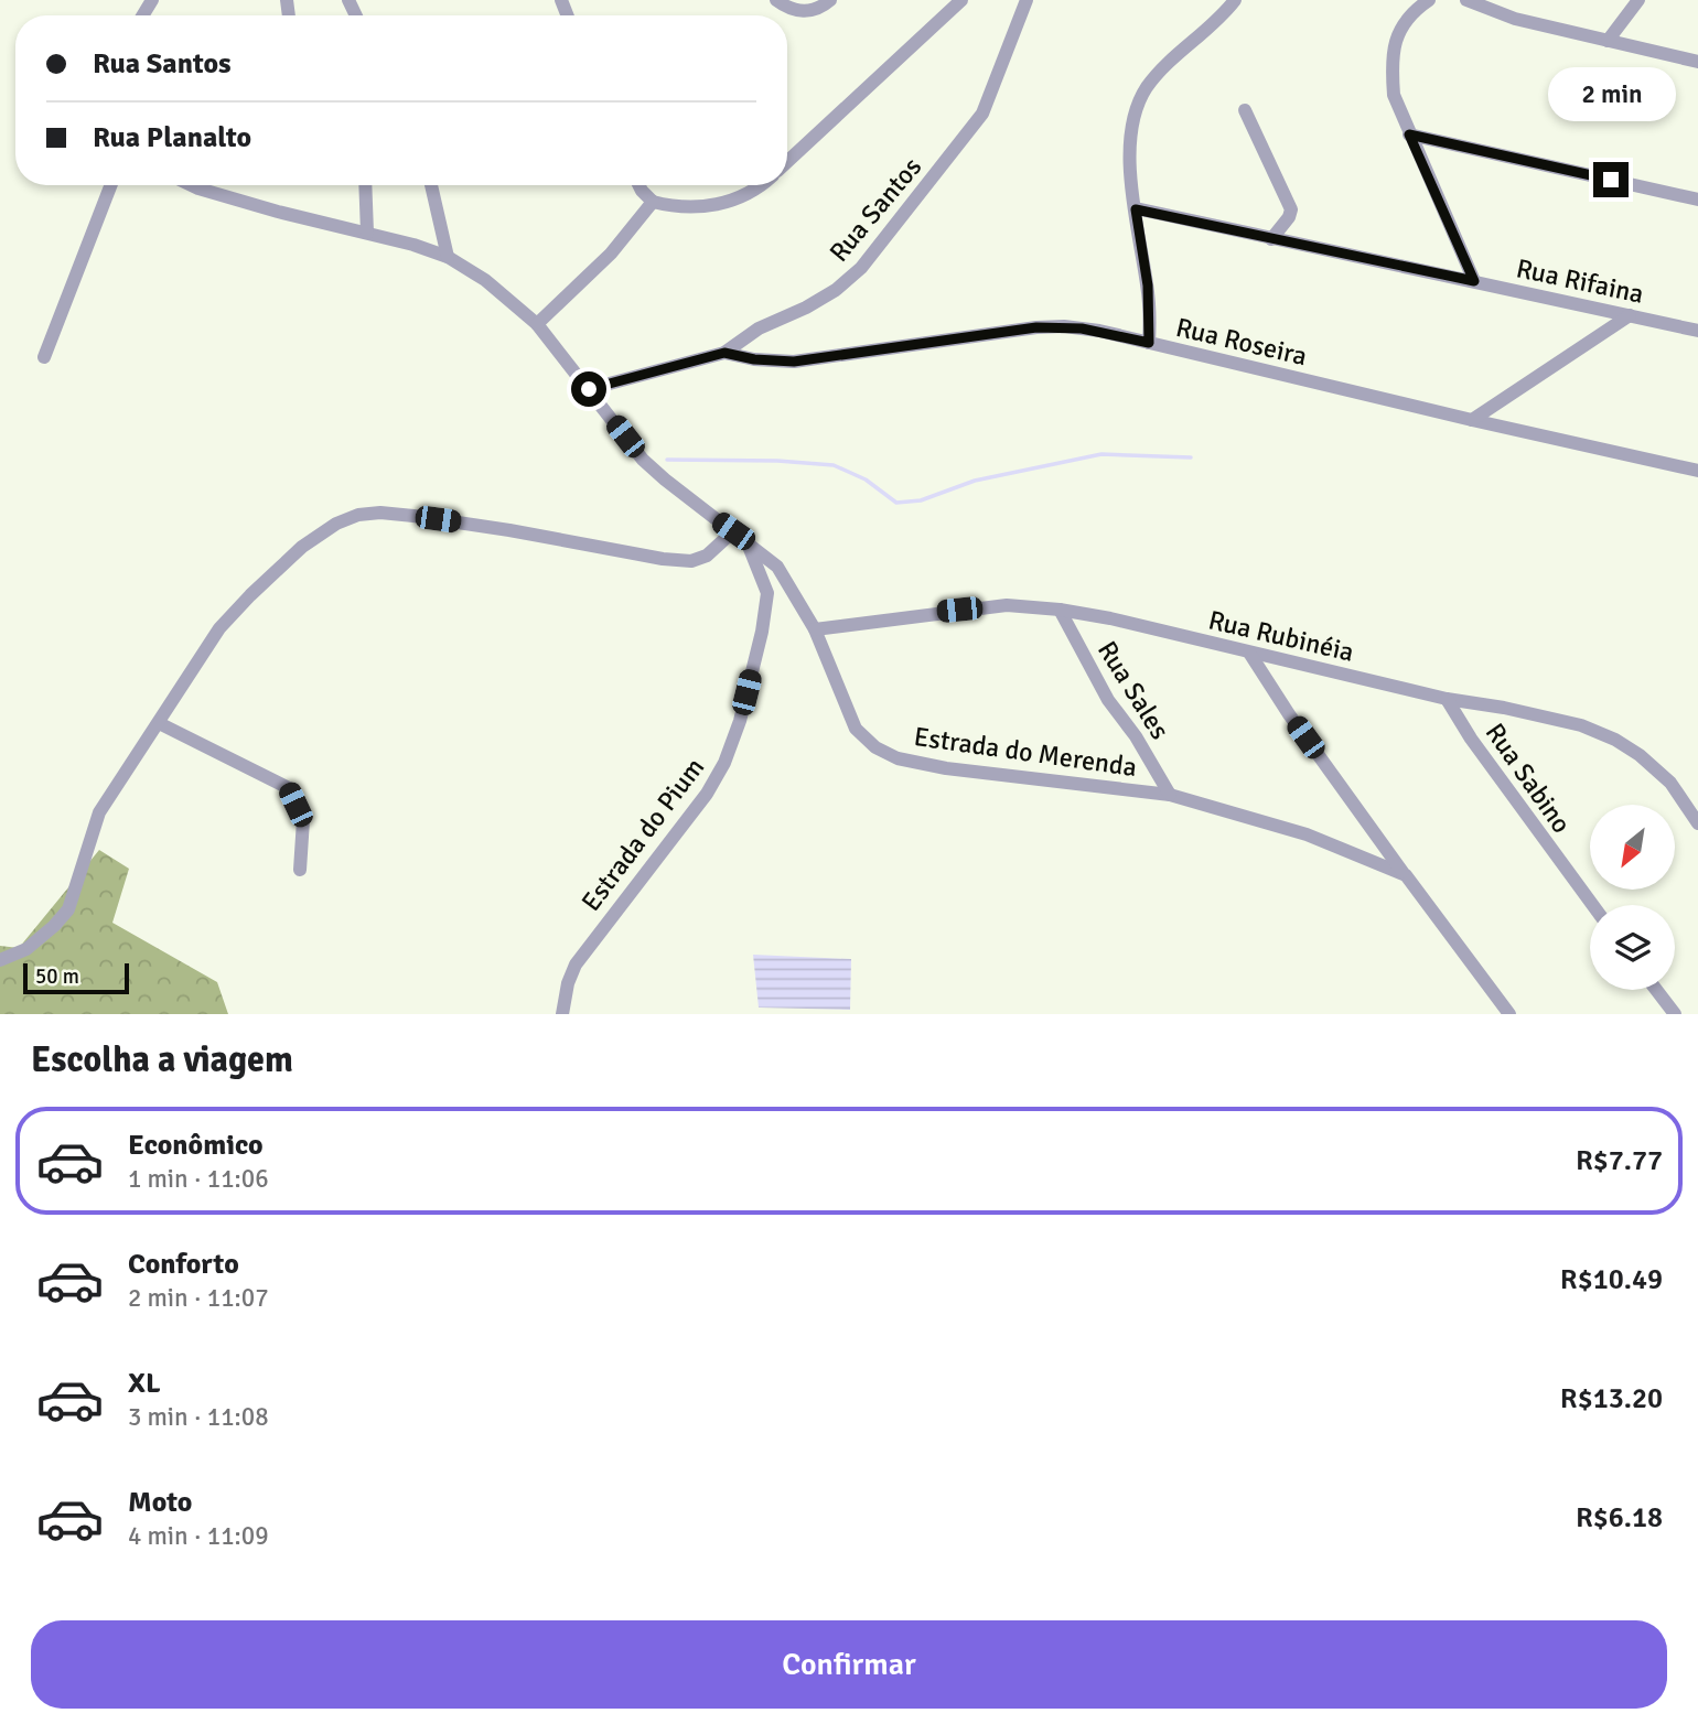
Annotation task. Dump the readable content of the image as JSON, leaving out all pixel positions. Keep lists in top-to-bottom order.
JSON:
{
  "streets": {
    "street": [
      "Rua Santos",
      "Rua Rifaina",
      "Rua Roseira",
      "Rua Rubinéia",
      "Rua Sales",
      "Estrada do Merenda",
      "Rua Sabino",
      "Estrada do Pium"
    ]
  },
  "crossings": [
    ["Rua Santos", "Rua Roseira"],
    ["Rua Santos", "Estrada do Merenda"],
    ["Rua Rubinéia", "Rua Sales"],
    ["Rua Rubinéia", "Estrada do Merenda"],
    ["Rua Rubinéia", "Rua Sabino"],
    ["Rua Sales", "Estrada do Merenda"],
    ["Estrada do Merenda", "Estrada do Pium"]
  ],
  "scale_bar": "50 m",
  "north": "bottom left",
  "page": {
    "banner": ["Rua Santos", "Rua Planalto"],
    "bubble": "2 min",
    "scale": "50 m",
    "heading": "Escolha a viagem",
    "list": [
      {
        "name": "Econômico",
        "note": "1 min · 11:06",
        "value": "R$7.77"
      },
      {
        "name": "Conforto",
        "note": "2 min · 11:07",
        "value": "R$10.49"
      },
      {
        "name": "XL",
        "note": "3 min · 11:08",
        "value": "R$13.20"
      },
      {
        "name": "Moto",
        "note": "4 min · 11:09",
        "value": "R$6.18"
      }
    ],
    "buttons": "Confirmar"
  }
}
